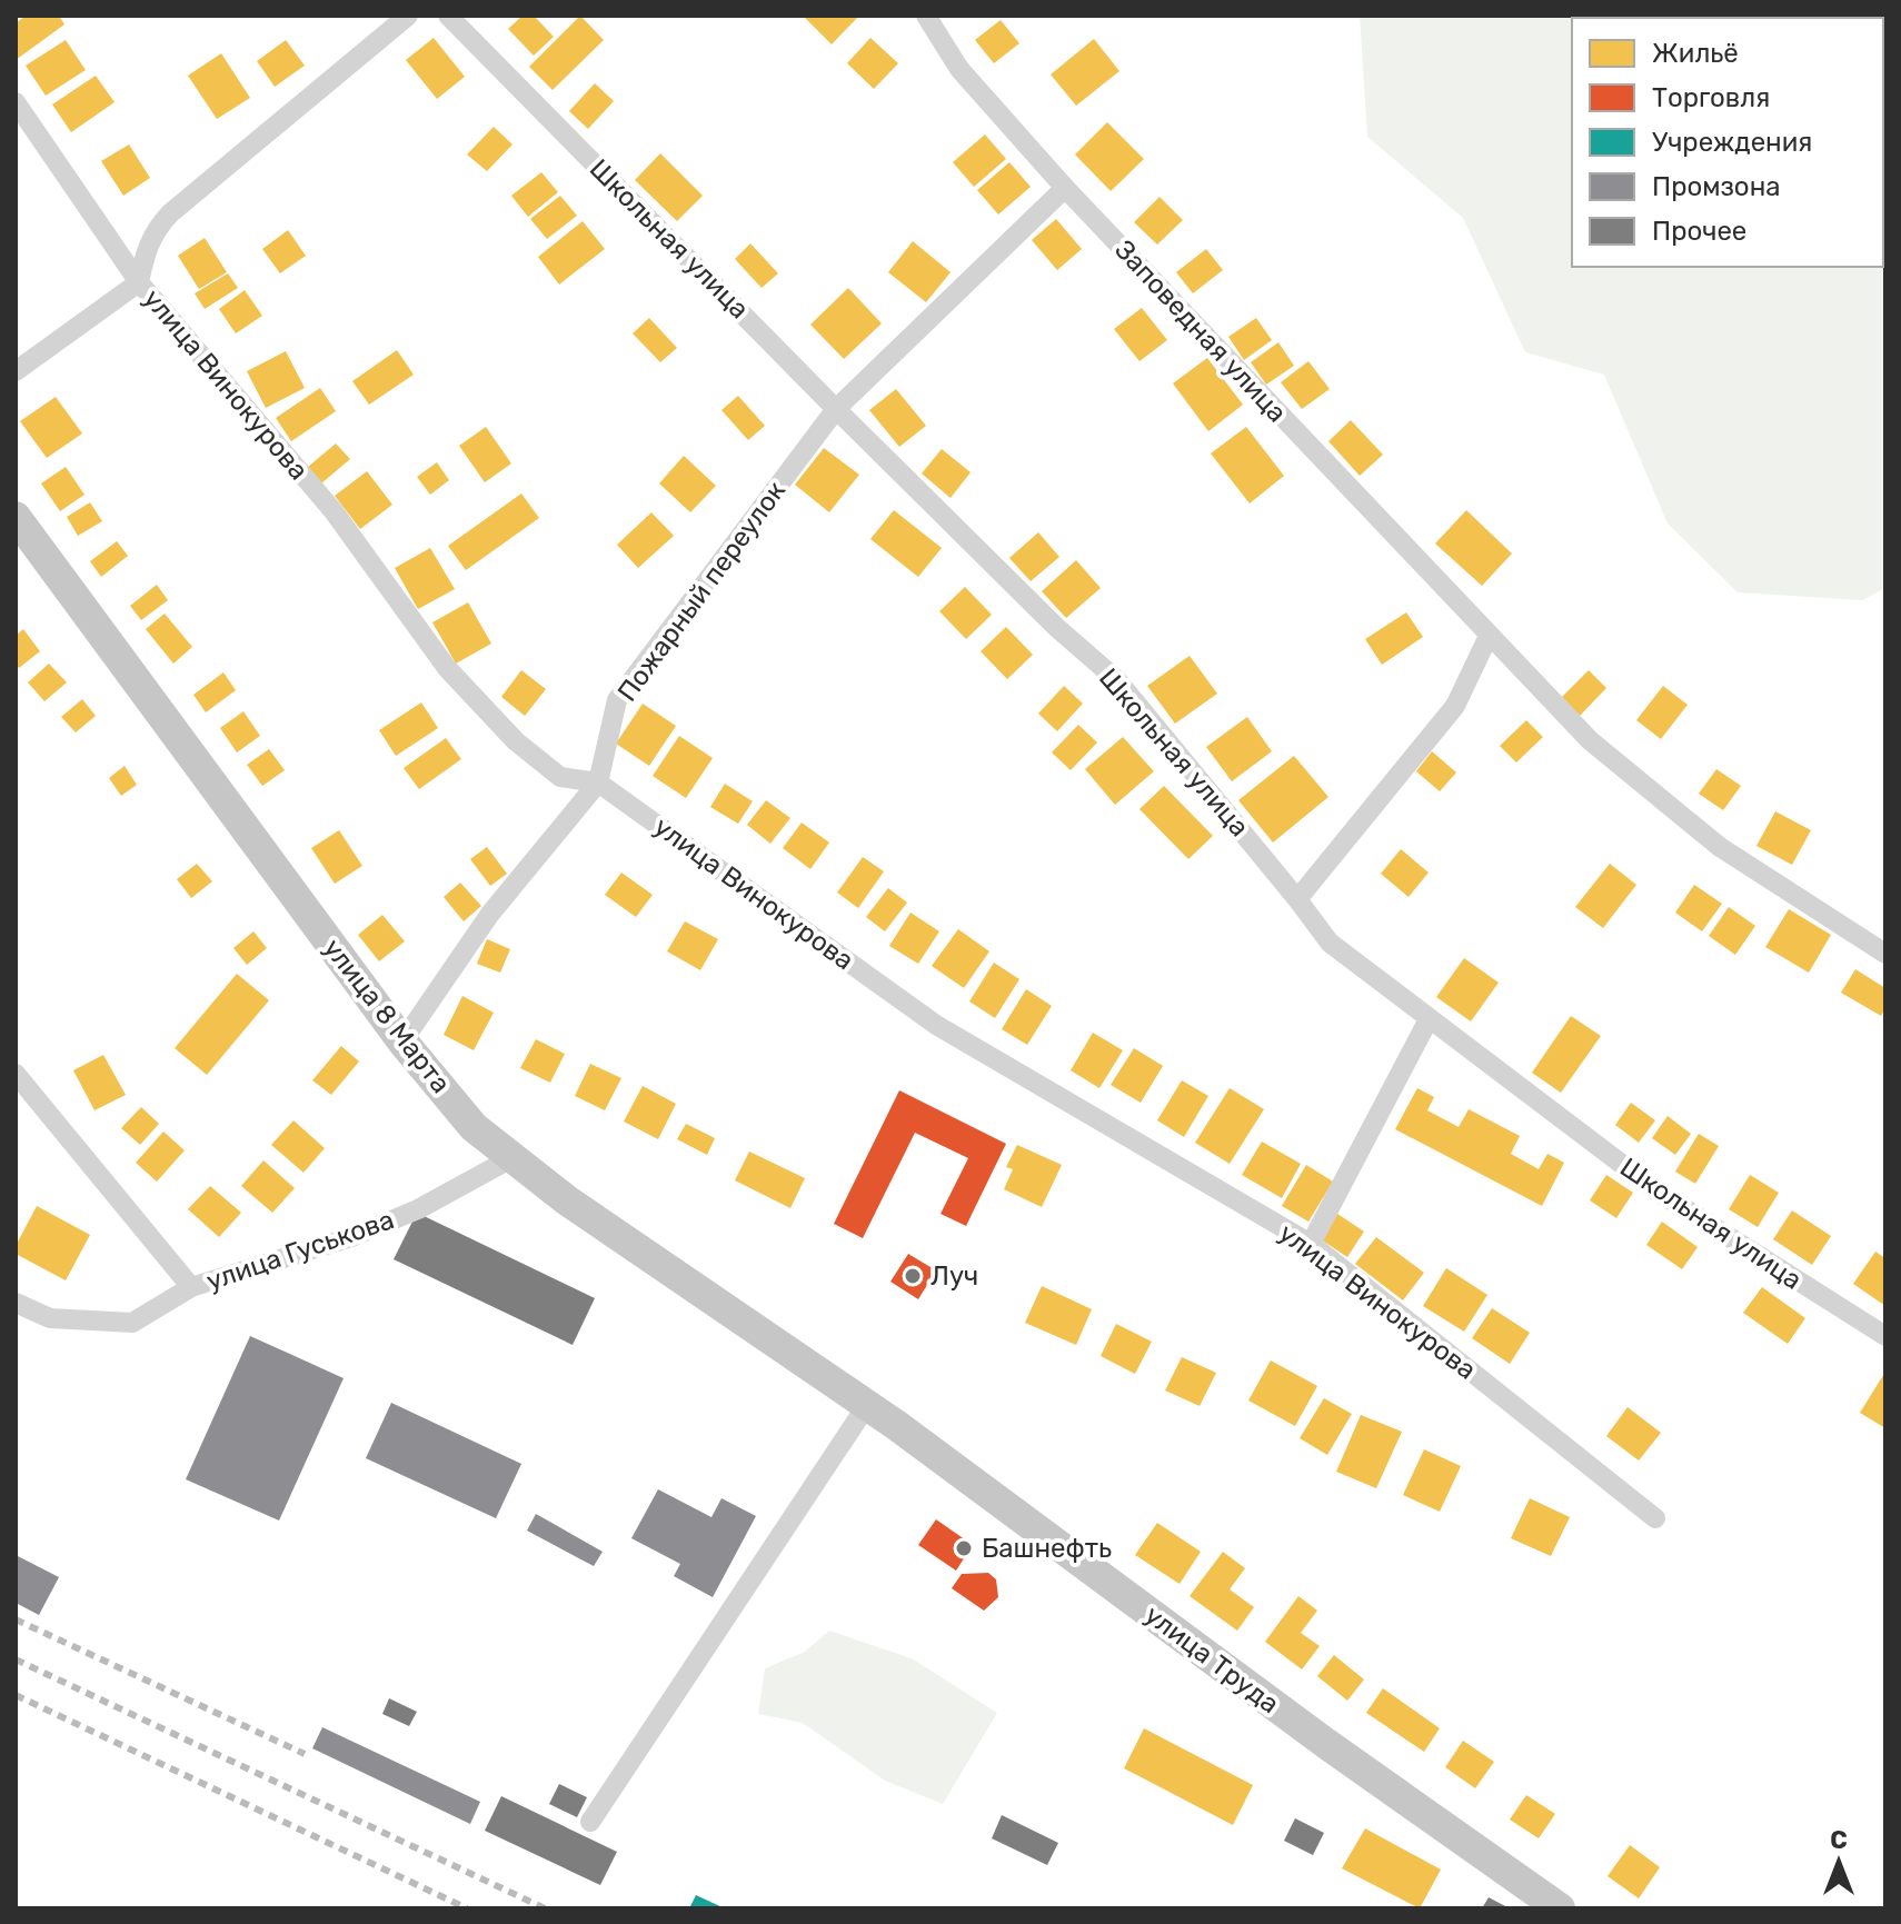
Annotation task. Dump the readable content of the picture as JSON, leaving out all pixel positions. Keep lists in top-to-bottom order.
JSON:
{
  "streets": {
    "main road": ["улица 8 Марта", "улица Труда"],
    "street": [
      "Школьная улица",
      "Заповедная улица",
      "улица Винокурова",
      "Пожарный переулок",
      "улица Гуськова"
    ]
  },
  "crossings": [
    ["Школьная улица", "Пожарный переулок"],
    ["Заповедная улица", "Пожарный переулок"],
    ["улица Винокурова", "Пожарный переулок"],
    ["Пожарный переулок", "улица 8 Марта"],
    ["улица 8 Марта", "улица Гуськова"],
    ["улица 8 Марта", "улица Труда"]
  ],
  "places": ["Луч", "Башнефть"],
  "legend": [
    "Жильё",
    "Торговля",
    "Учреждения",
    "Промзона",
    "Прочее"
  ],
  "north": "top"
}
